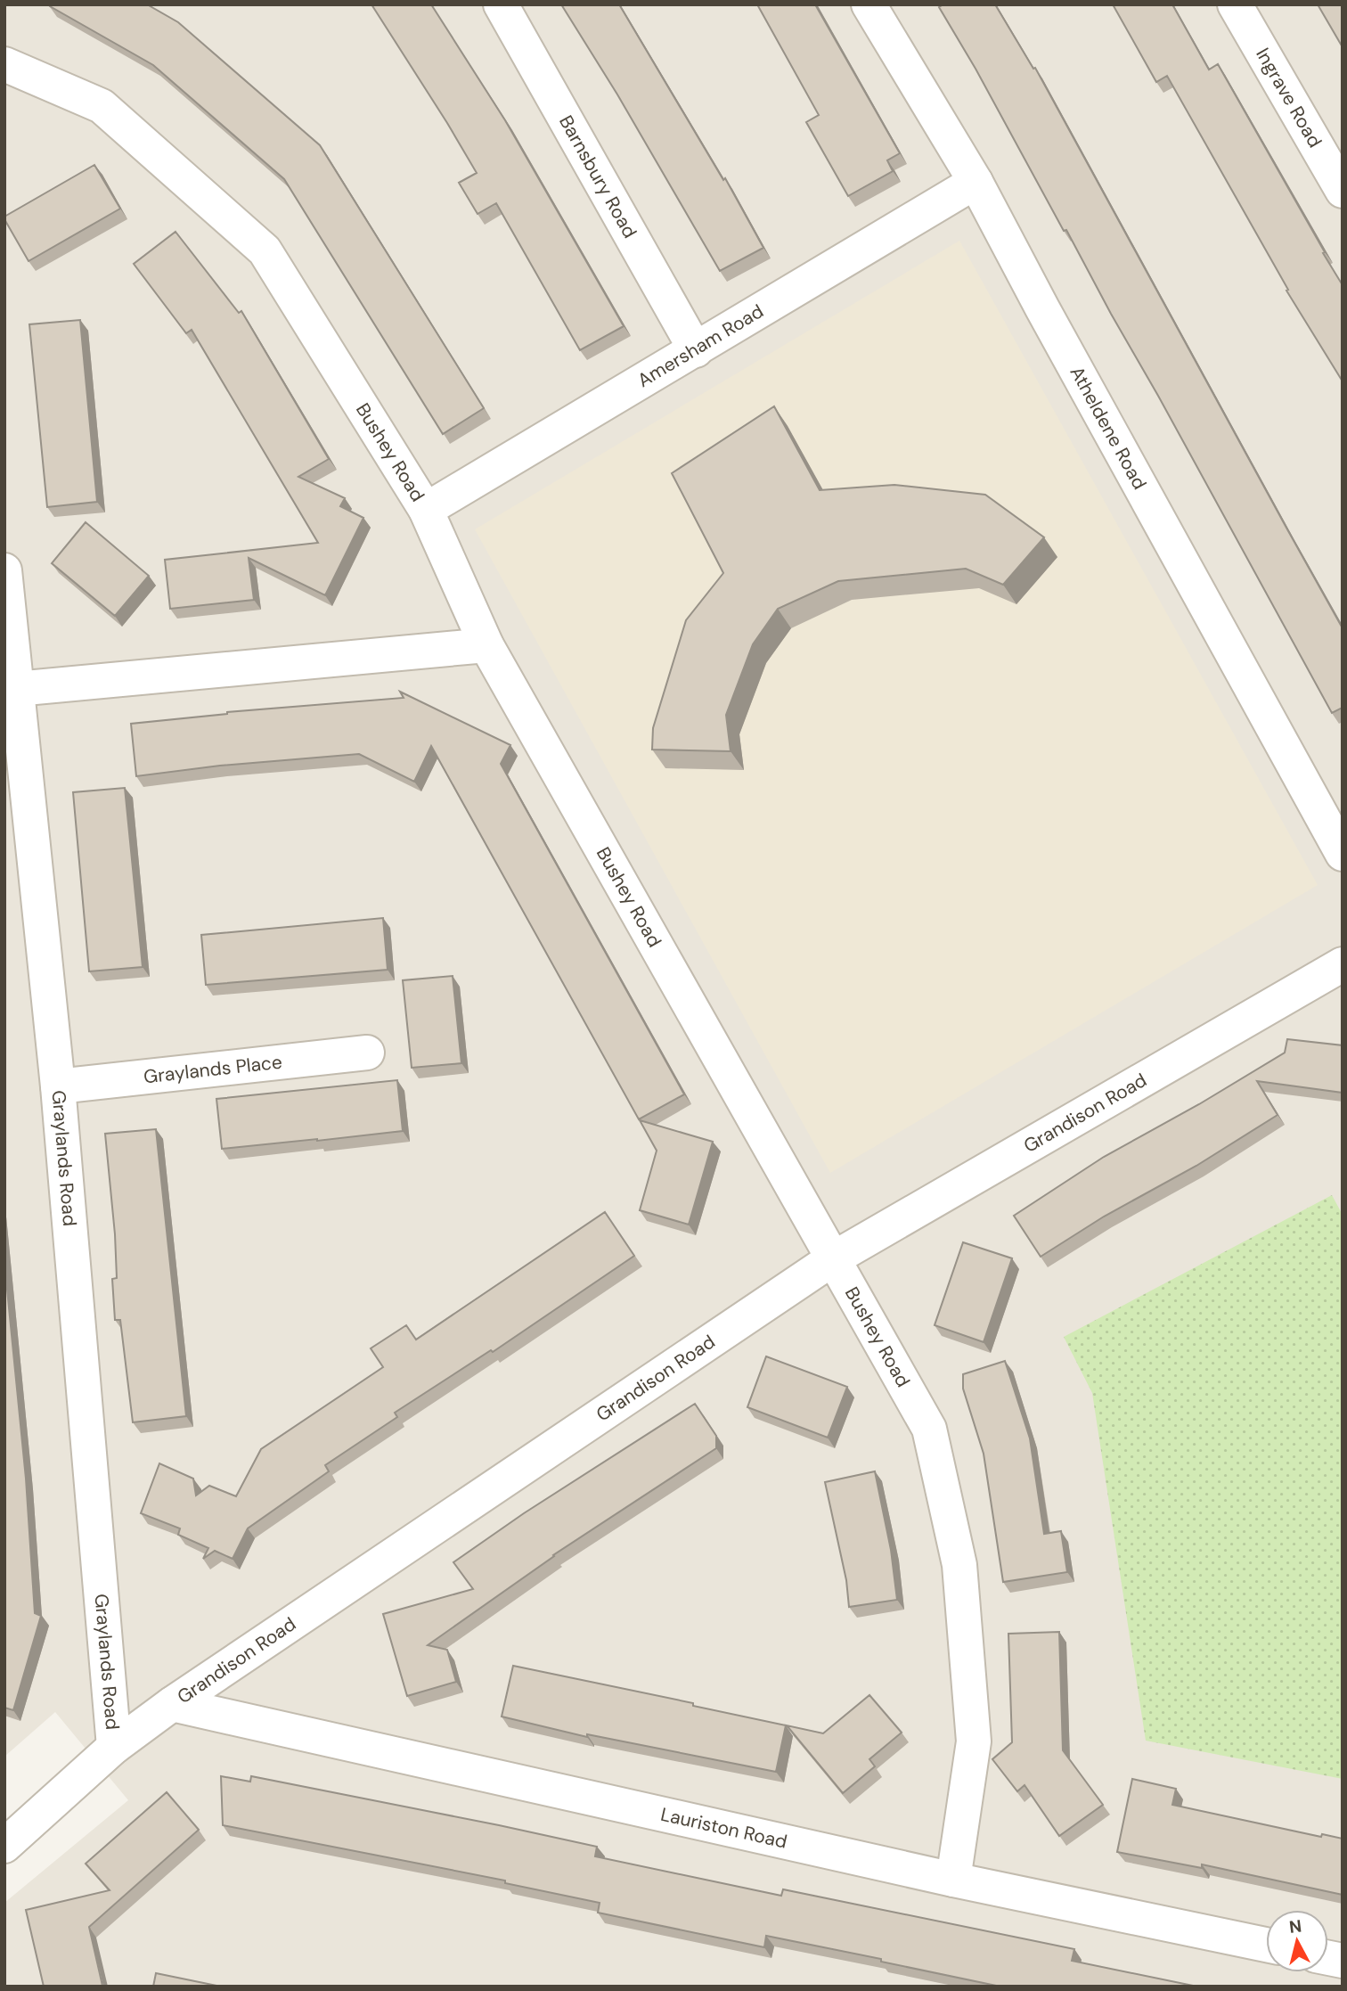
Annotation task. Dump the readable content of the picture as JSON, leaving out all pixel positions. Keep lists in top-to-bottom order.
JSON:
{
  "streets": {
    "street": [
      "Ingrave Road",
      "Barnsbury Road",
      "Amersham Road",
      "Atheldene Road",
      "Bushey Road",
      "Graylands Place",
      "Grandison Road",
      "Graylands Road",
      "Lauriston Road"
    ]
  },
  "crossings": [
    ["Barnsbury Road", "Amersham Road"],
    ["Amersham Road", "Atheldene Road"],
    ["Amersham Road", "Bushey Road"],
    ["Bushey Road", "Grandison Road"],
    ["Bushey Road", "Lauriston Road"],
    ["Graylands Place", "Graylands Road"],
    ["Grandison Road", "Graylands Road"],
    ["Grandison Road", "Lauriston Road"]
  ],
  "north": "top"
}
